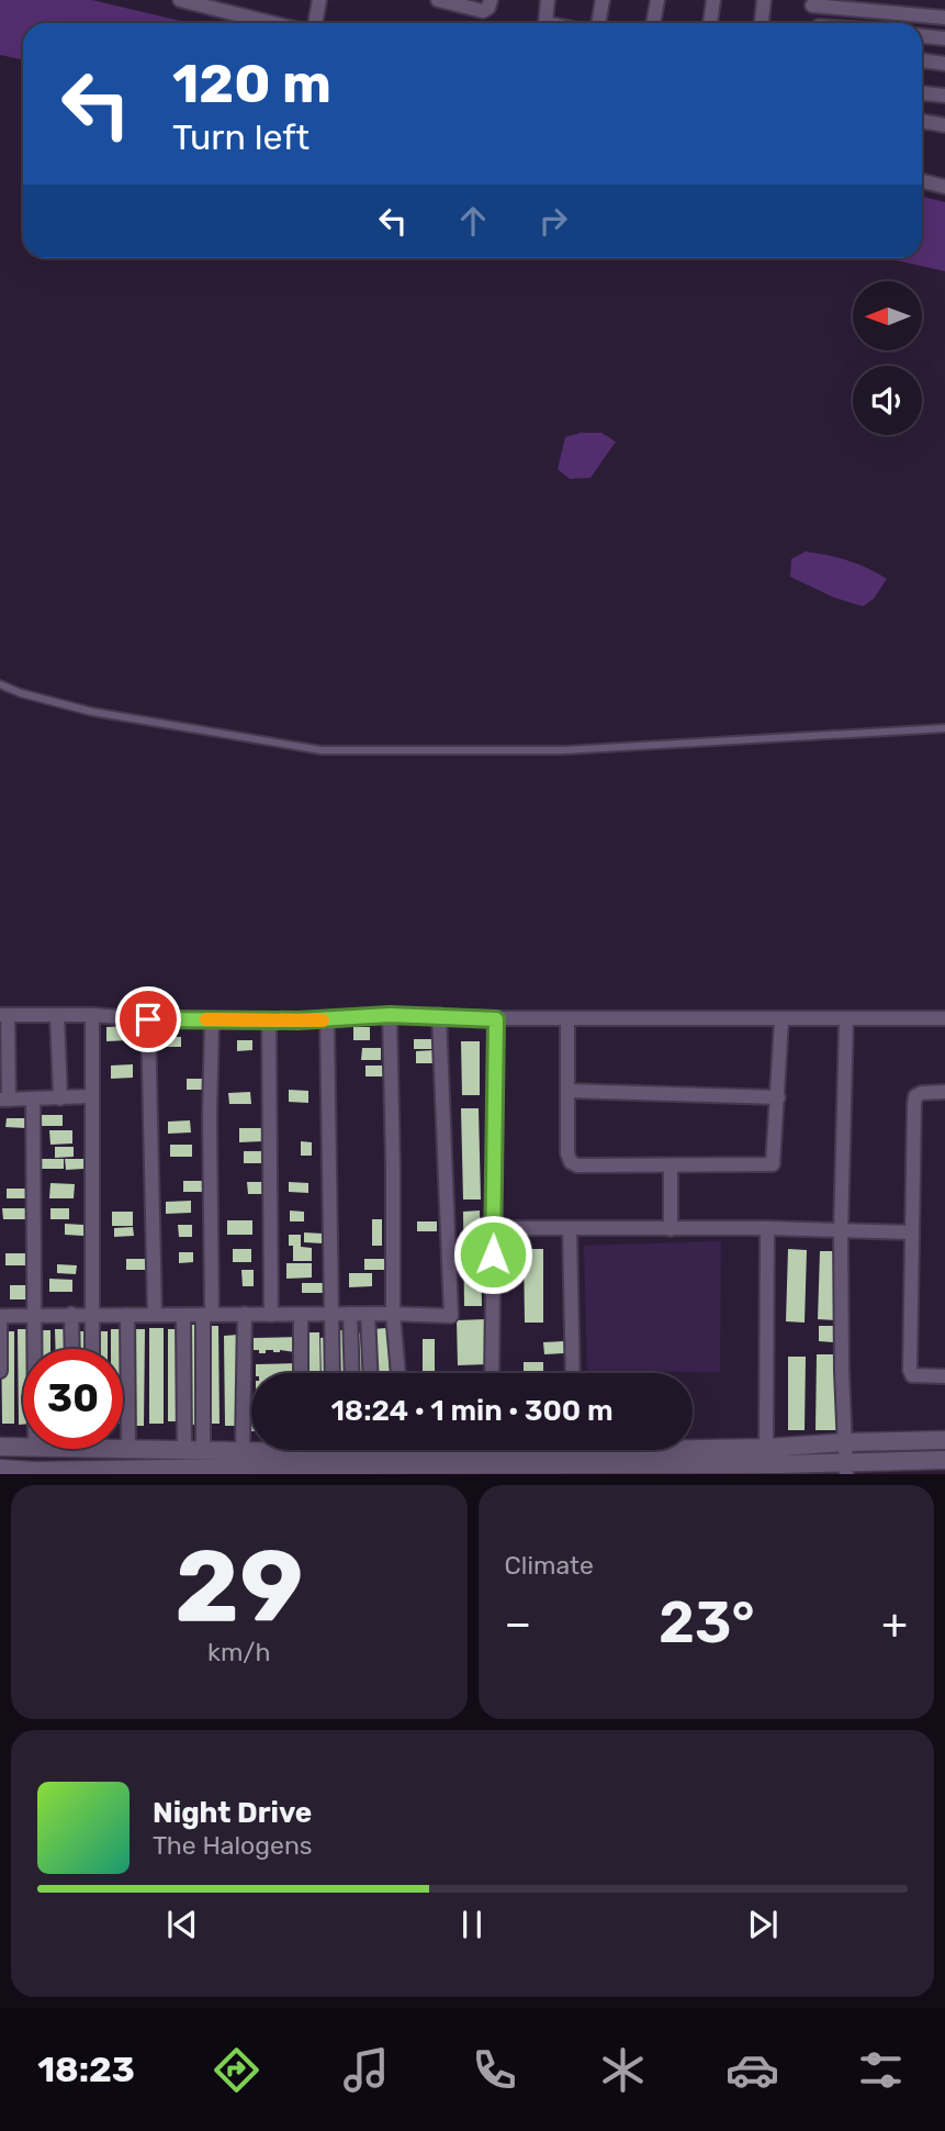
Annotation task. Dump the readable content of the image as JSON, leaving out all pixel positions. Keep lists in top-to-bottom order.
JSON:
{
  "north": "left",
  "page": {
    "turn": ["120 m", "Turn left"],
    "limit": "30",
    "trip": "18:24 · 1 min · 300 m",
    "tile": [
      ["29", "km/h"],
      "Climate"
    ],
    "heat": ["−", "23°", "+"],
    "song": ["Night Drive", "The Halogens"],
    "tabs": "18:23"
  }
}
